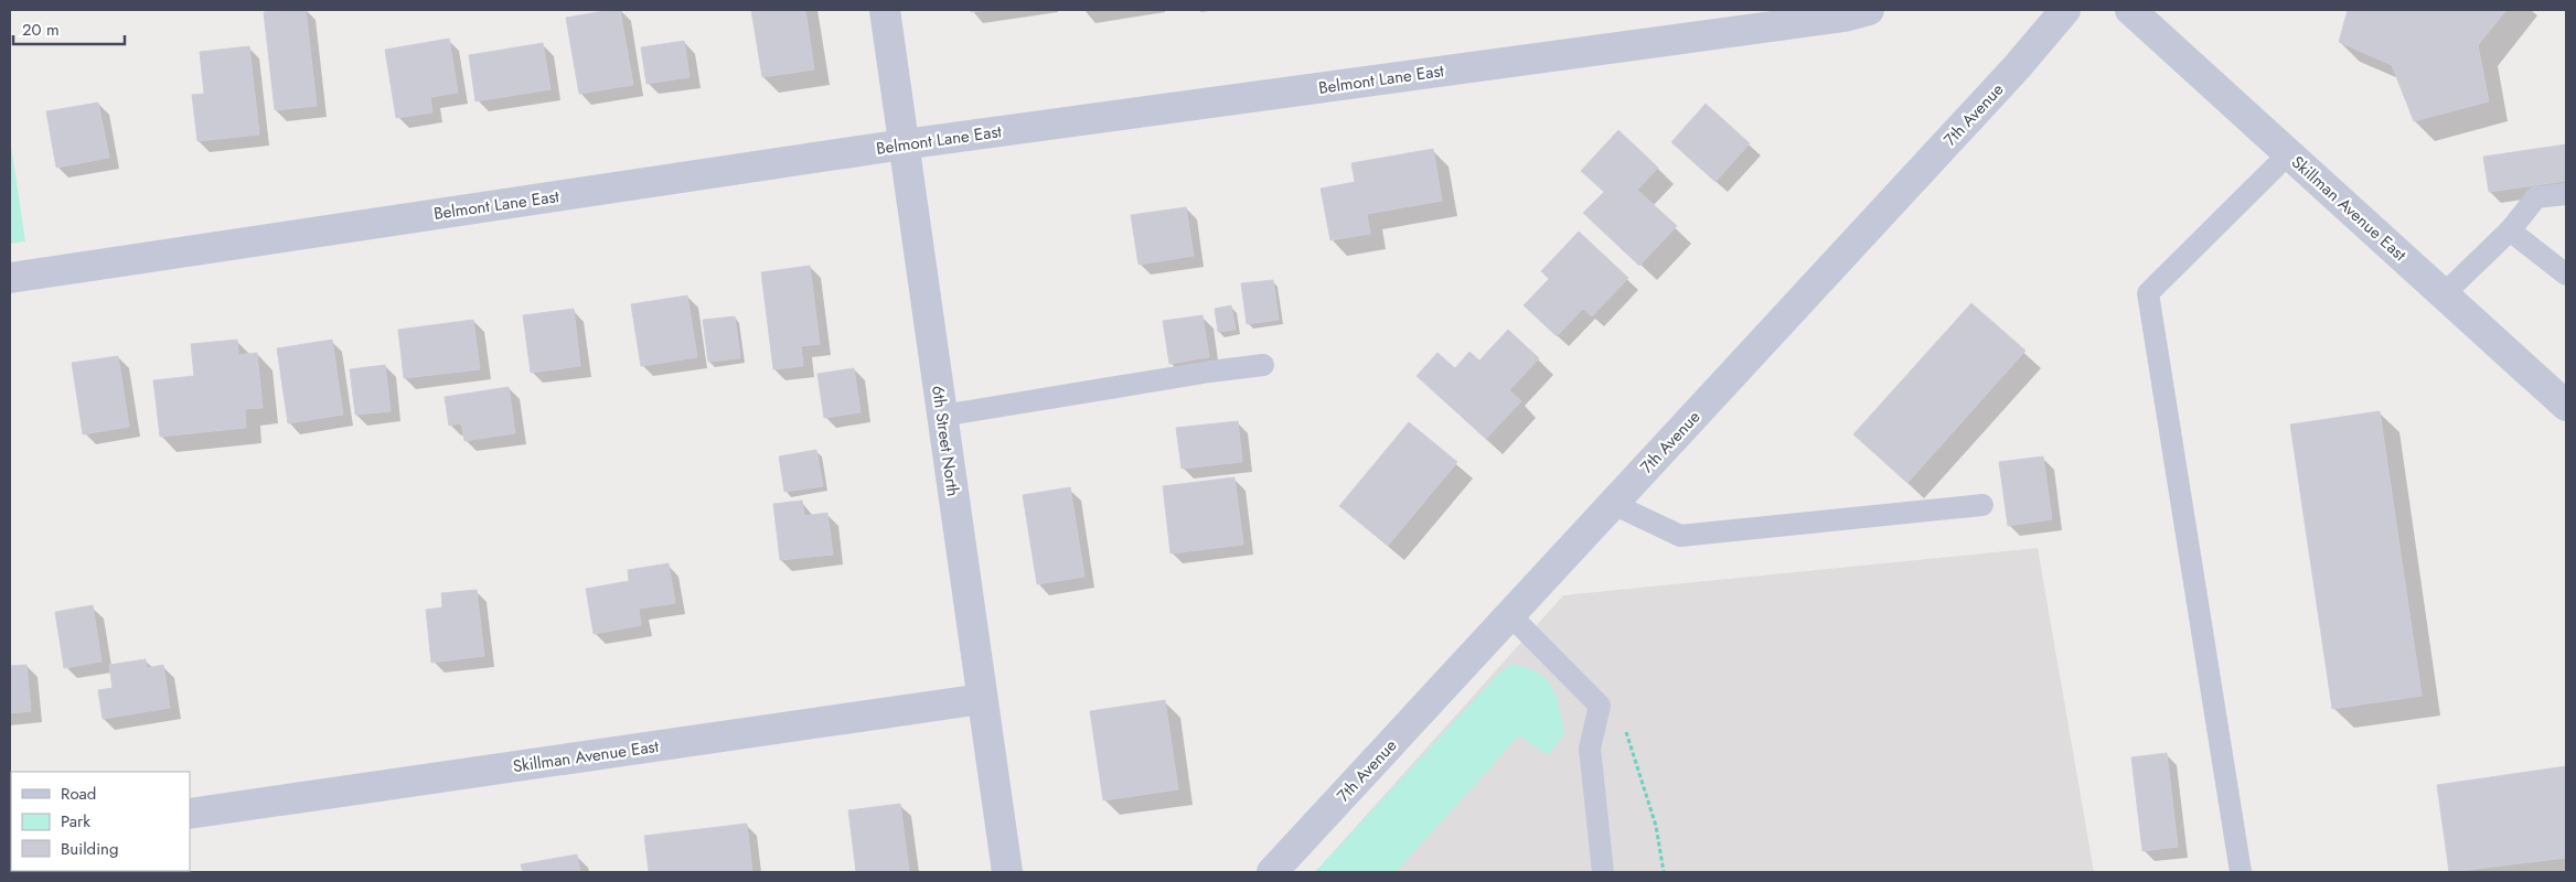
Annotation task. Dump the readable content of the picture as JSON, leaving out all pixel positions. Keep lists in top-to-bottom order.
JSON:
{
  "streets": {
    "street": [
      "Belmont Lane East",
      "7th Avenue",
      "Skillman Avenue East",
      "6th Street North"
    ]
  },
  "crossings": [
    ["Belmont Lane East", "6th Street North"],
    ["Skillman Avenue East", "6th Street North"]
  ],
  "legend": ["Road", "Park", "Building"],
  "scale_bar": "20 m"
}
